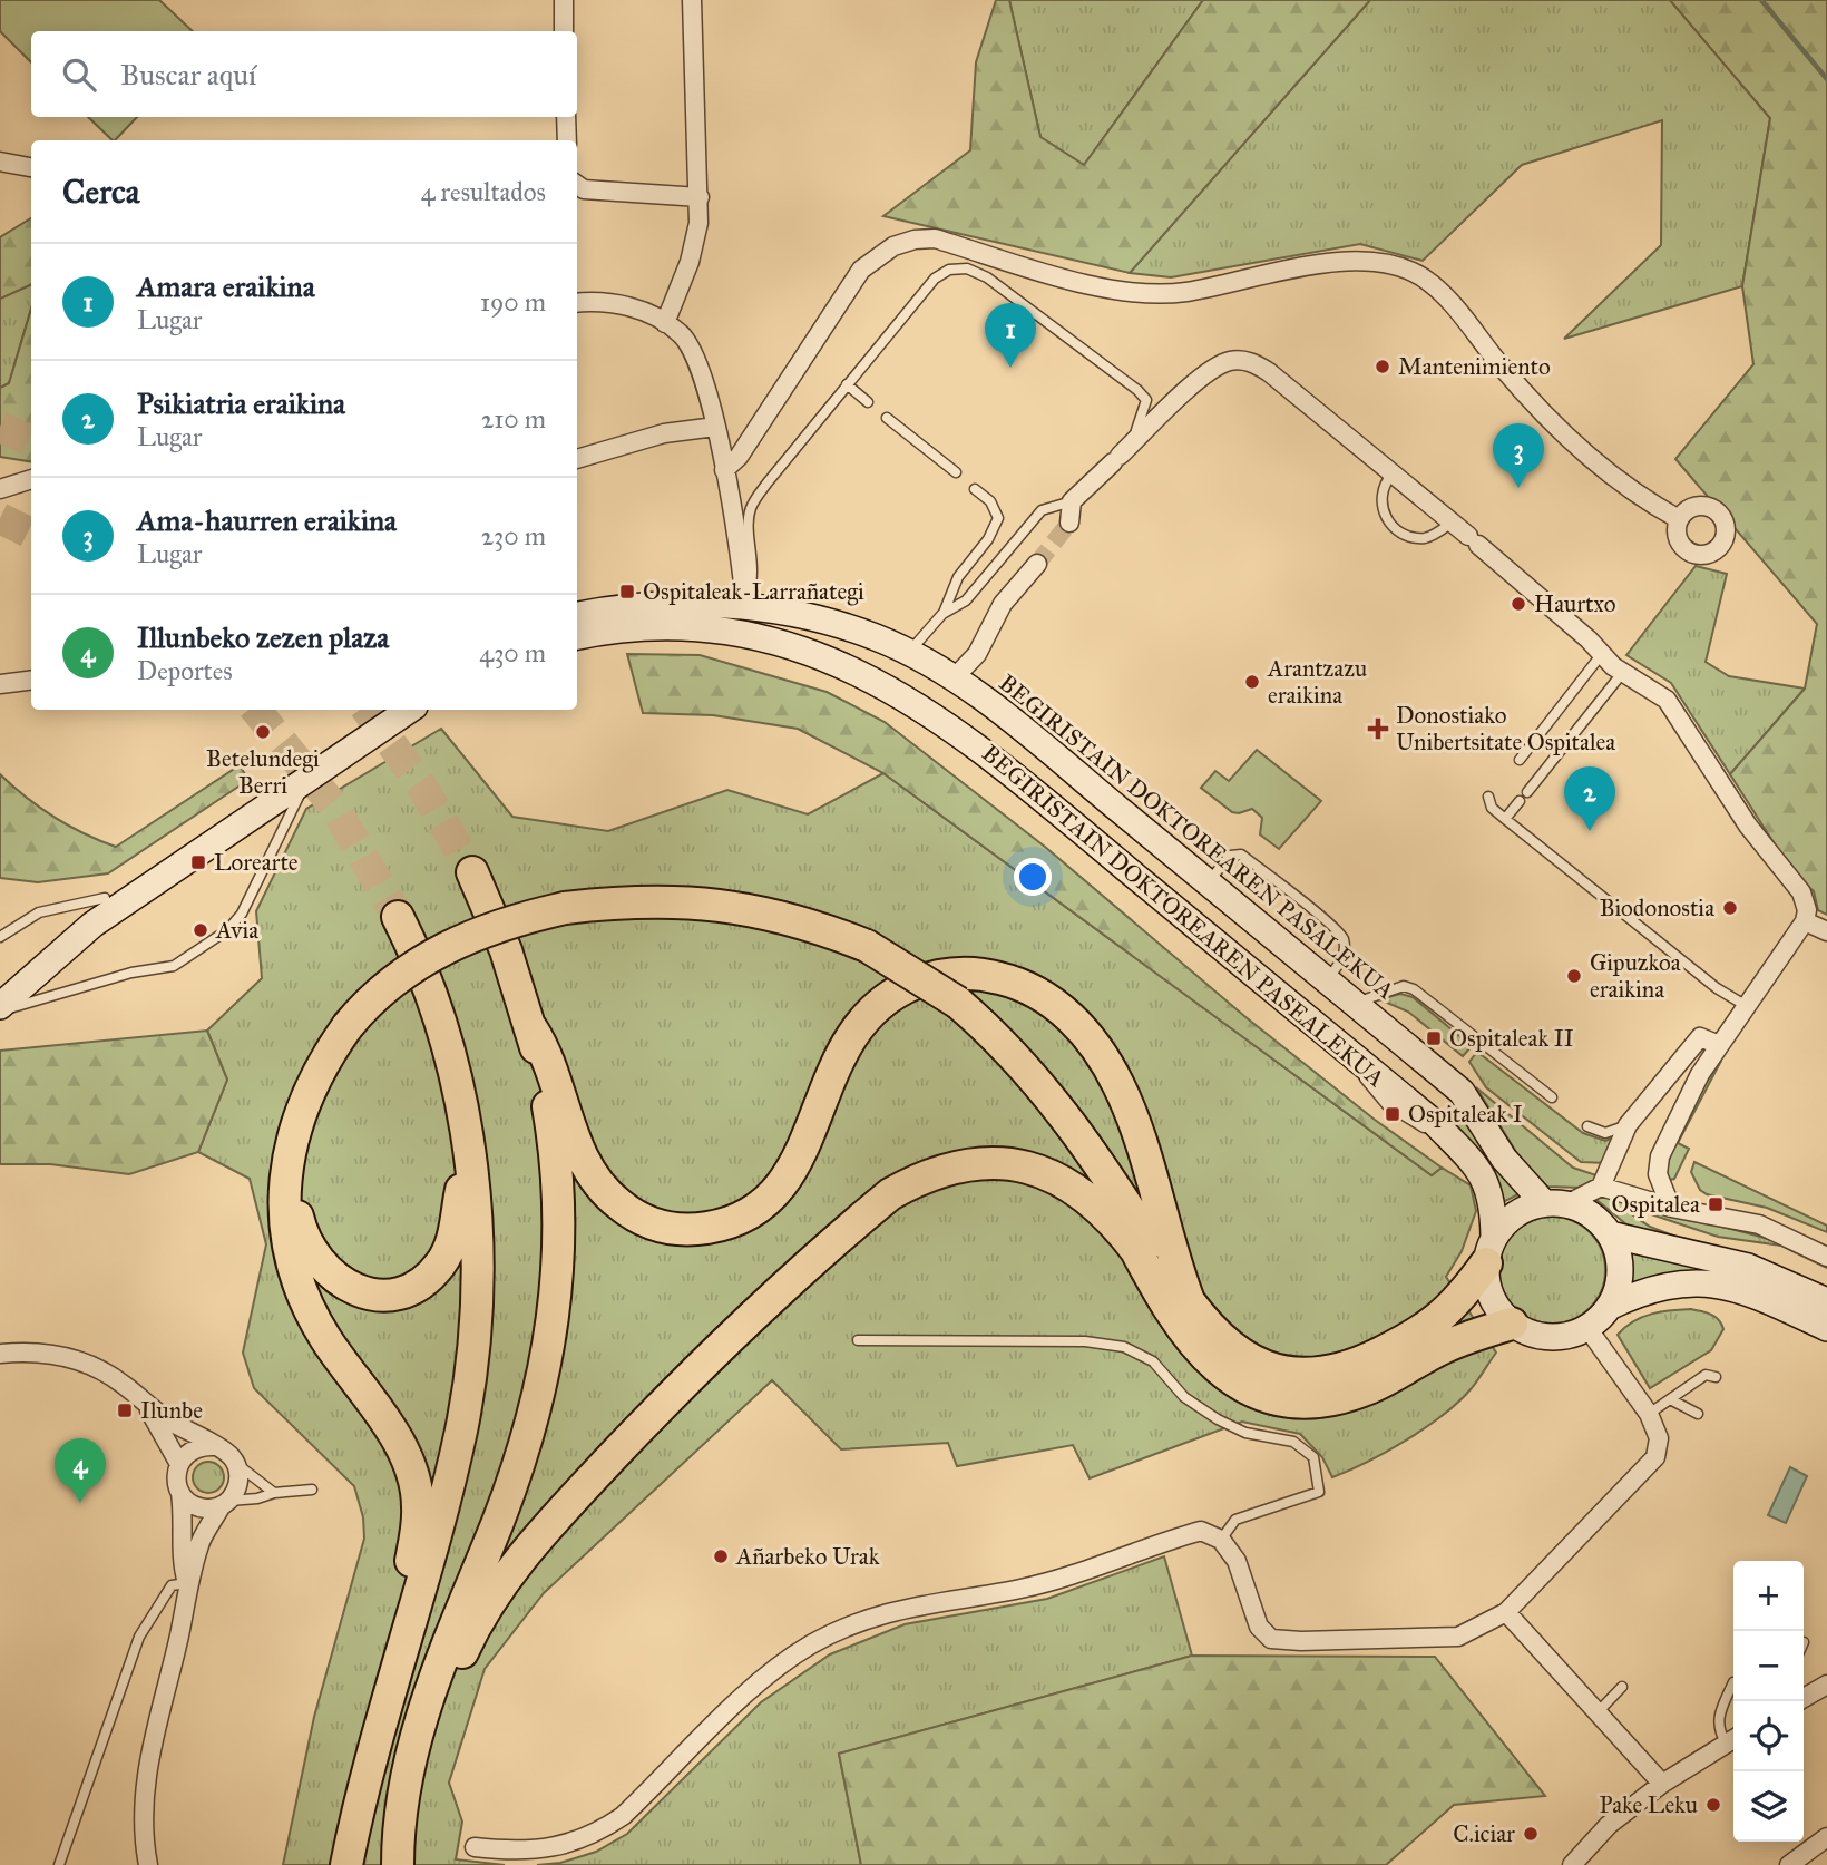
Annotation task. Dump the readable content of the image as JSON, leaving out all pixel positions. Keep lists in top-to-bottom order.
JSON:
{
  "streets": {
    "main road": ["BEGIRISTAIN DOKTOREAREN PASEALEKUA"],
    "lane": ["BEGIRISTAIN DOKTOREAREN PASALEKUA"]
  },
  "crossings": [
    ["BEGIRISTAIN DOKTOREAREN PASALEKUA", "BEGIRISTAIN DOKTOREAREN PASEALEKUA"]
  ],
  "places": {
    "other": [
      "Mantenimiento",
      "Haurtxo",
      "Arantzazu eraikina",
      "Betelundegi Berri",
      "Biodonostia",
      "Avia",
      "Gipuzkoa eraikina",
      "Añarbeko Urak",
      "Pake Leku",
      "C.iciar"
    ],
    "transit": [
      "Ospitaleak-Larrañategi",
      "Lorearte",
      "Ospitaleak II",
      "Ospitaleak I",
      "Ospitalea",
      "Ilunbe"
    ],
    "health": ["Donostiako Unibertsitate Ospitalea"]
  },
  "page": {
    "search": "Buscar aquí",
    "heading": ["Cerca", "4 resultados"],
    "list": [
      {
        "mark": "1",
        "name": "Amara eraikina",
        "note": "Lugar",
        "value": "190 m"
      },
      {
        "mark": "2",
        "name": "Psikiatria eraikina",
        "note": "Lugar",
        "value": "210 m"
      },
      {
        "mark": "3",
        "name": "Ama-haurren eraikina",
        "note": "Lugar",
        "value": "230 m"
      },
      {
        "mark": "4",
        "name": "Illunbeko zezen plaza",
        "note": "Deportes",
        "value": "430 m"
      }
    ],
    "pins": [
      "1",
      "3",
      "2",
      "4"
    ],
    "map_buttons": ["+", "−"]
  }
}
